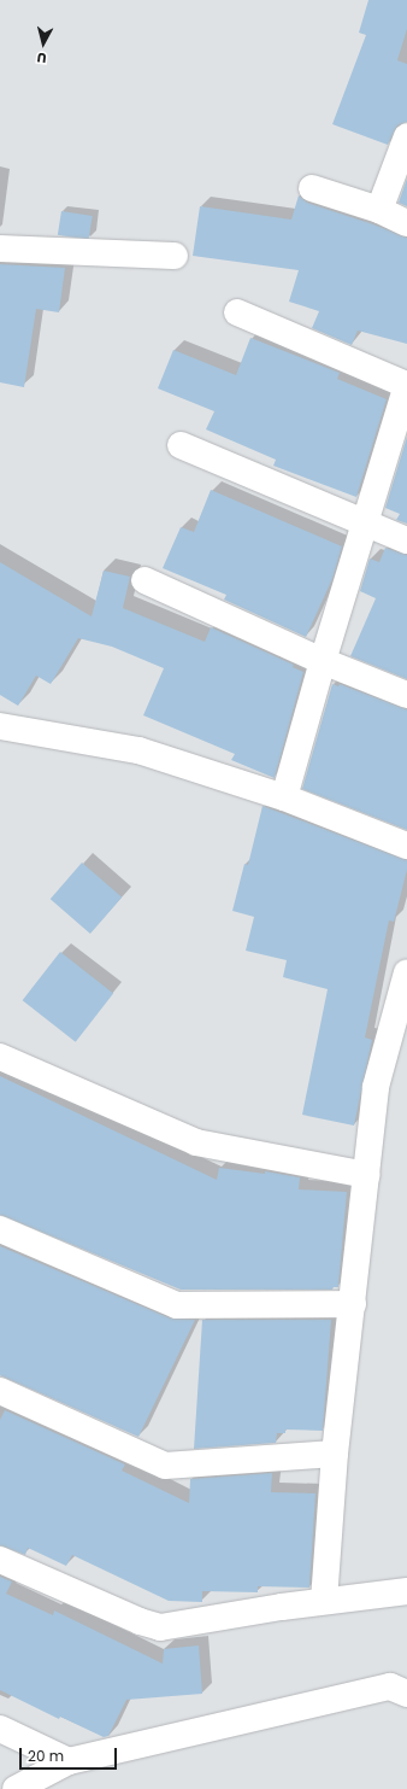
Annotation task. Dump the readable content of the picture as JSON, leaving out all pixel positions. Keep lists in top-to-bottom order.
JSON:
{
  "scale_bar": "20 m",
  "north": "bottom"
}
